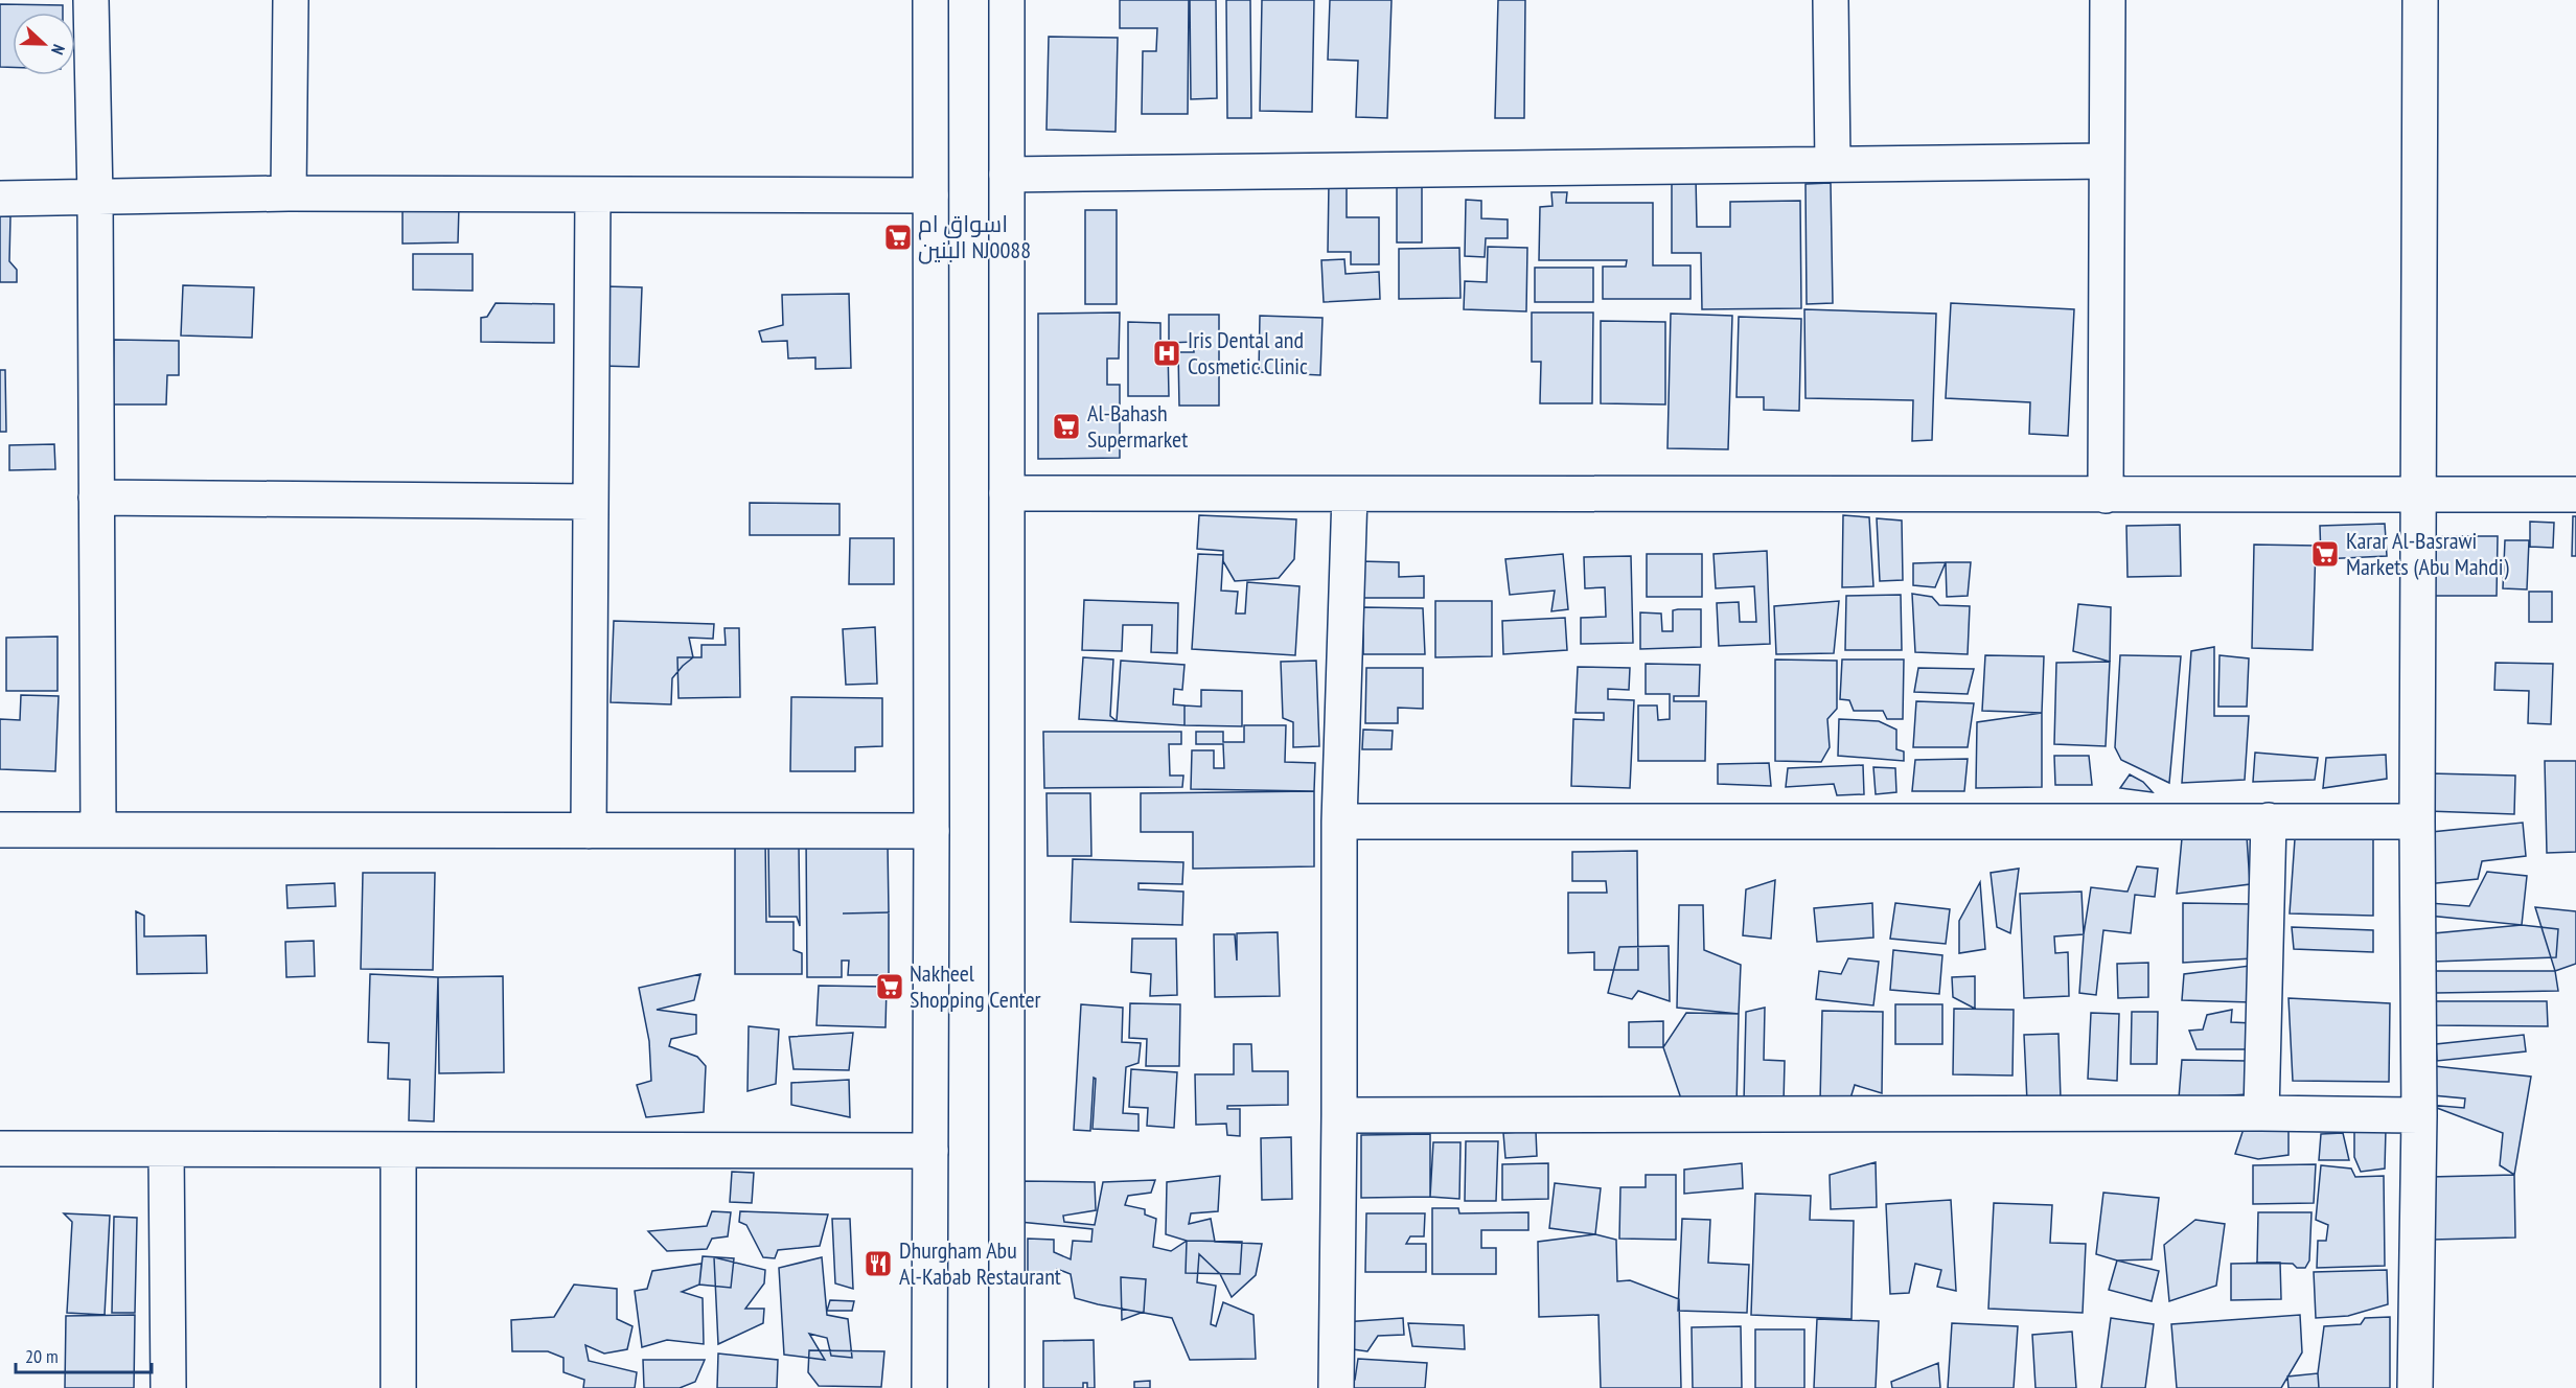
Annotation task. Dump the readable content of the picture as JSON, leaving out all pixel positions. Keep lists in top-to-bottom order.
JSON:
{
  "places": {
    "supermarket": [
      "اسواق ام البنين NJ0088",
      "Al-Bahash Supermarket",
      "Karar Al-Basrawi Markets (Abu Mahdi)",
      "Nakheel Shopping Center"
    ],
    "hospital": ["Iris Dental and Cosmetic Clinic"],
    "restaurant": ["Dhurgham Abu Al-Kabab Restaurant"]
  },
  "scale_bar": "20 m",
  "north": "right"
}
